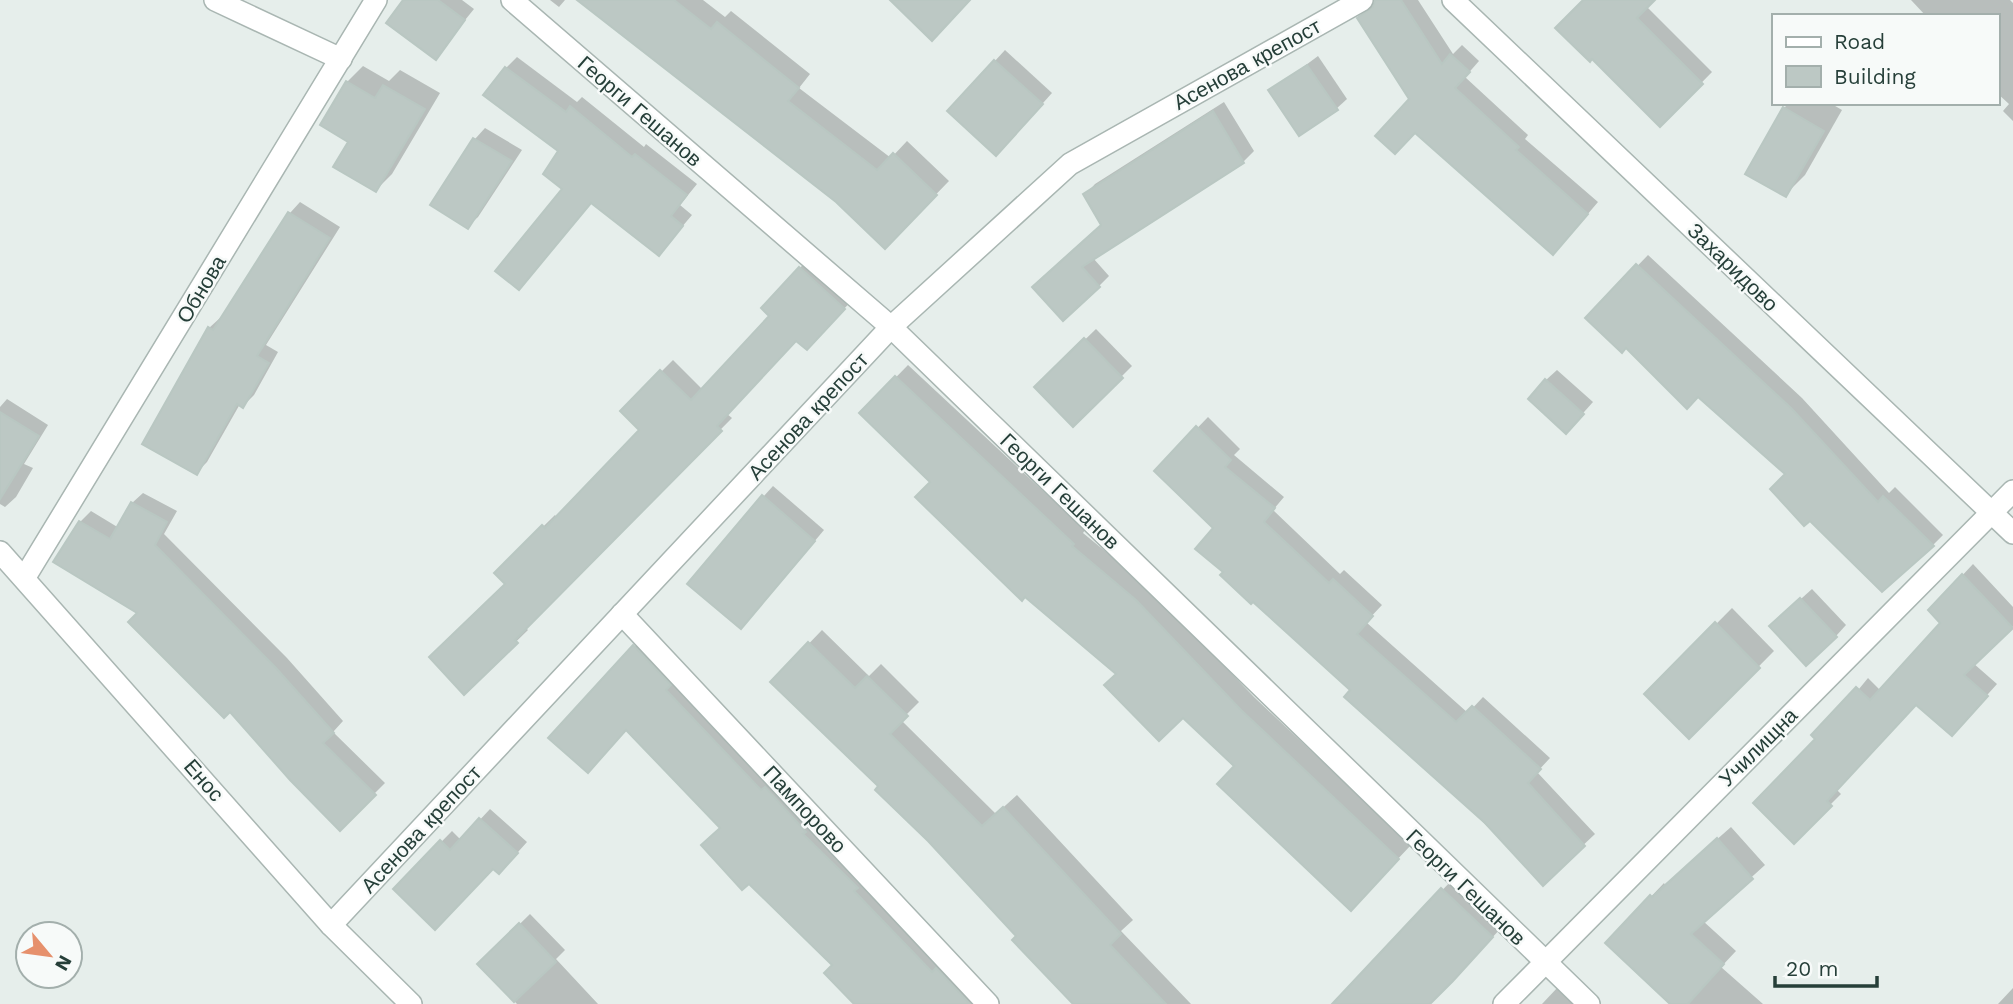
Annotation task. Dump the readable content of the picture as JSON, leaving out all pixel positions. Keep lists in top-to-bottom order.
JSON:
{
  "streets": {
    "street": [
      "Асенова крепост",
      "Георги Гешанов",
      "Захаридово",
      "Обнова",
      "Училищна",
      "Енос",
      "Пампорово"
    ]
  },
  "crossings": [
    ["Асенова крепост", "Георги Гешанов"],
    ["Асенова крепост", "Енос"],
    ["Асенова крепост", "Пампорово"],
    ["Георги Гешанов", "Училищна"],
    ["Захаридово", "Училищна"],
    ["Обнова", "Енос"]
  ],
  "legend": ["Road", "Building"],
  "scale_bar": "20 m",
  "north": "bottom right"
}
